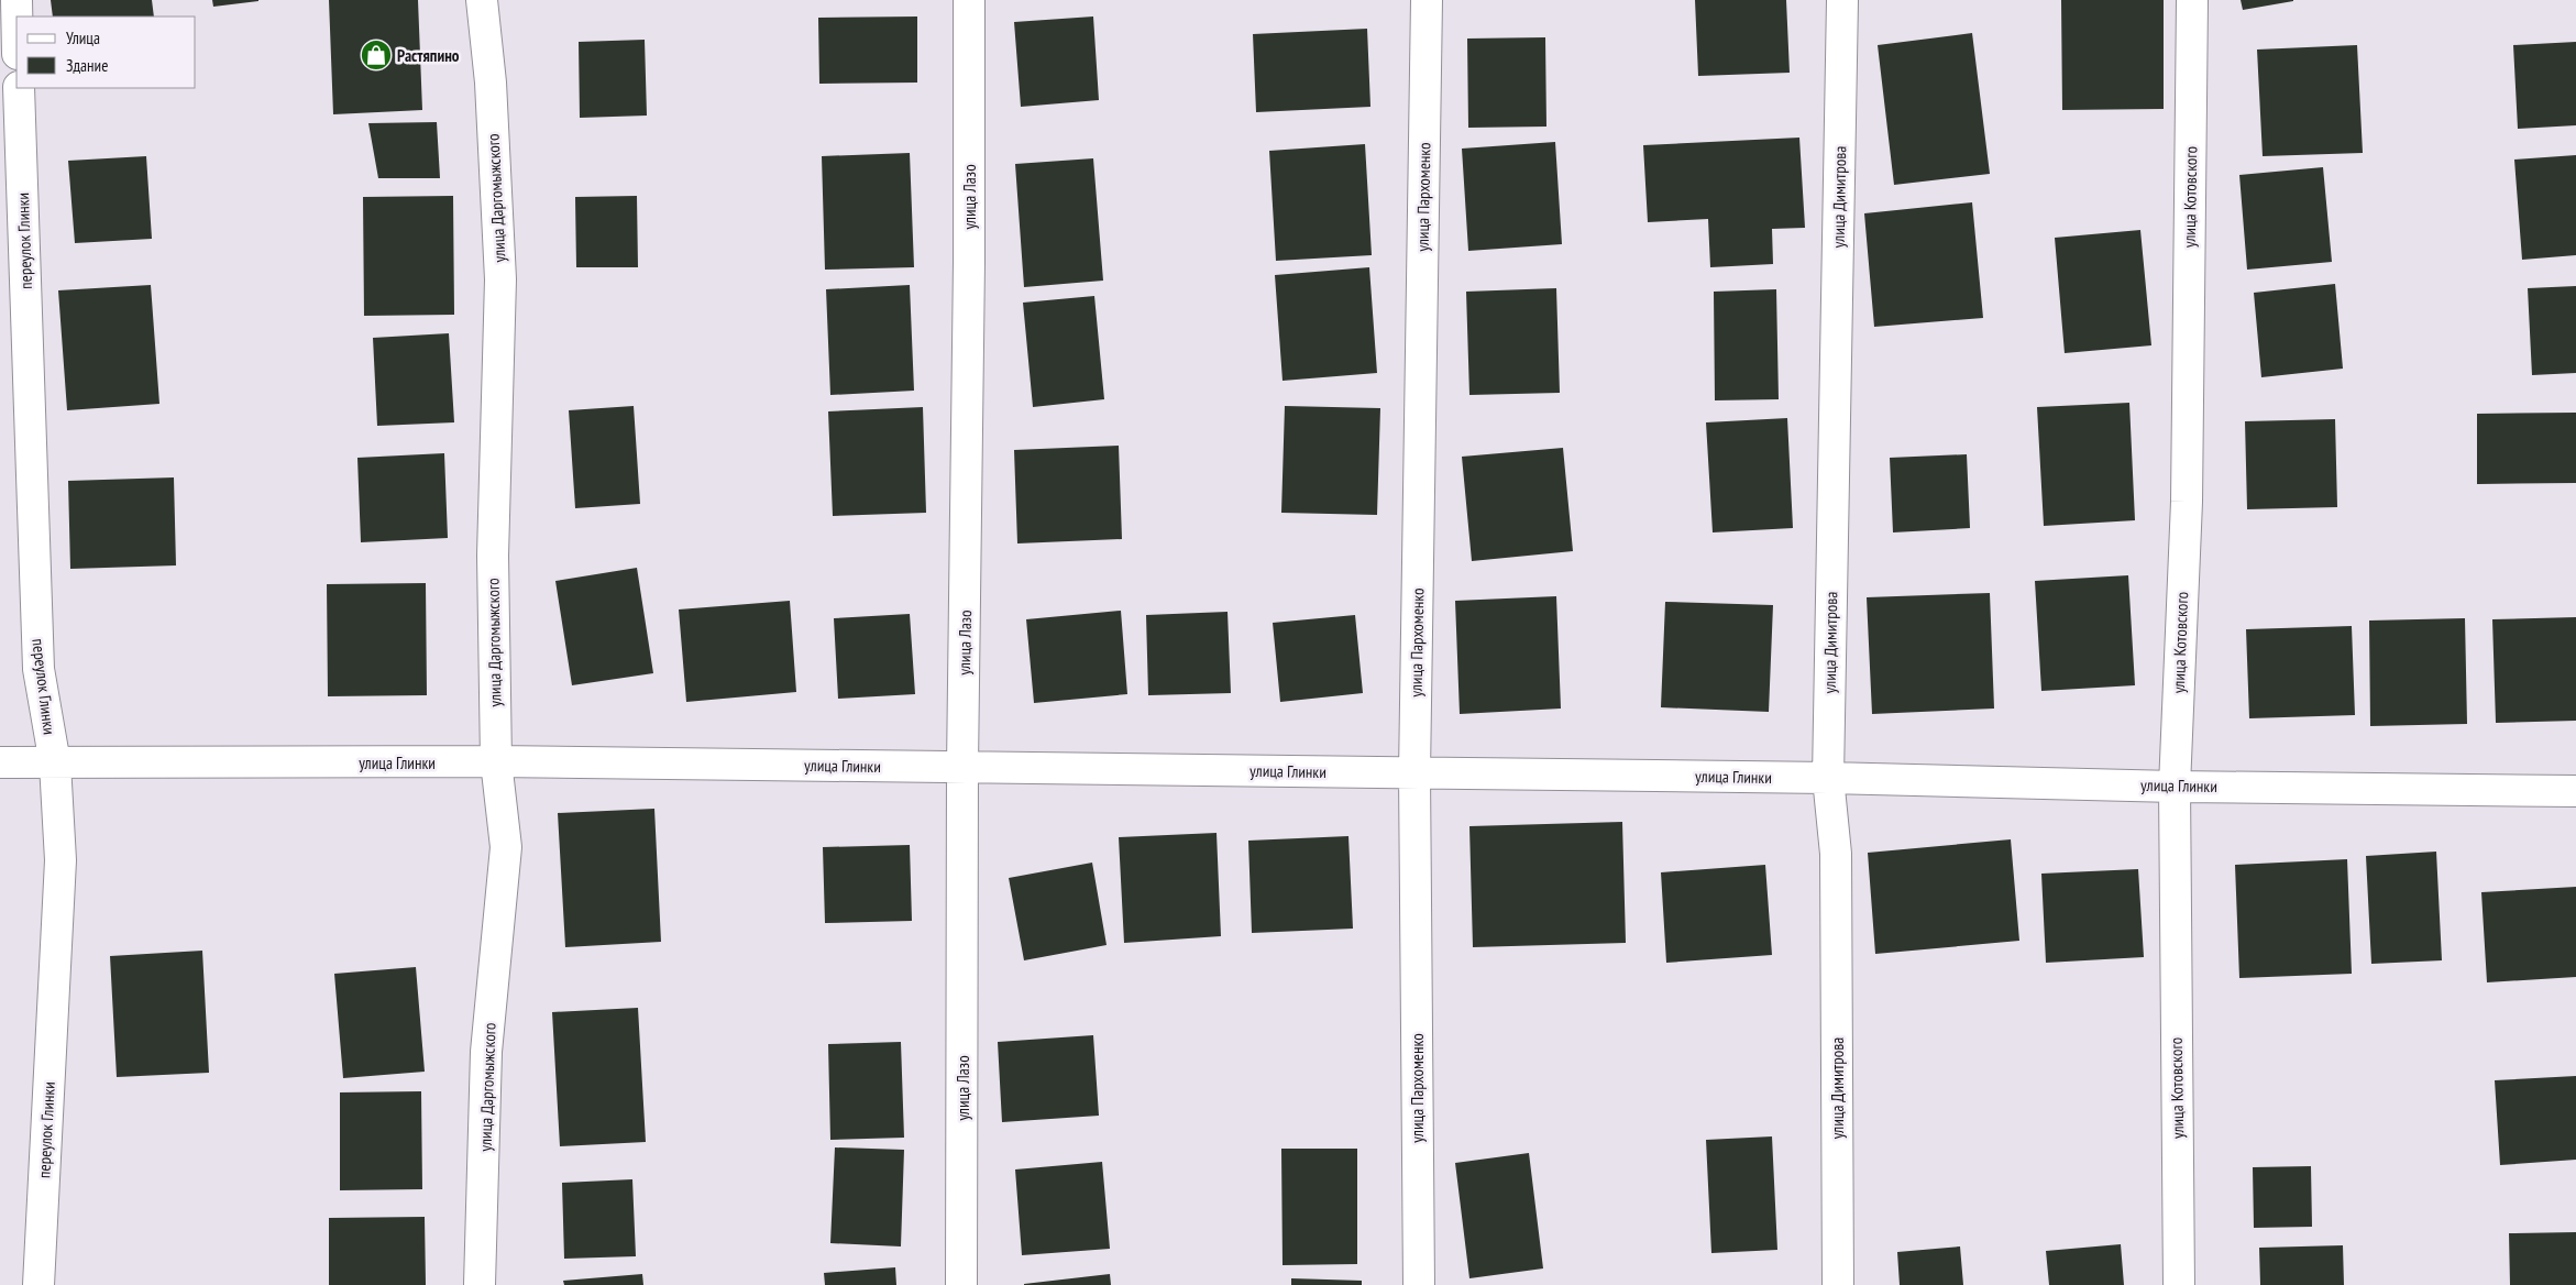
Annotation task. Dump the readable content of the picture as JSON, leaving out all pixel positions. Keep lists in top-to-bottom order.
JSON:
{
  "streets": {
    "street": [
      "улица Лазо",
      "улица Пархоменко",
      "улица Димитрова",
      "улица Котовского",
      "улица Даргомыжского",
      "переулок Глинки",
      "улица Глинки"
    ]
  },
  "crossings": [
    ["улица Лазо", "улица Глинки"],
    ["улица Пархоменко", "улица Глинки"],
    ["улица Димитрова", "улица Глинки"],
    ["улица Котовского", "улица Глинки"],
    ["улица Даргомыжского", "улица Глинки"],
    ["переулок Глинки", "улица Глинки"]
  ],
  "places": {
    "shop": ["Растяпино"]
  },
  "legend": ["Улица", "Здание"]
}
